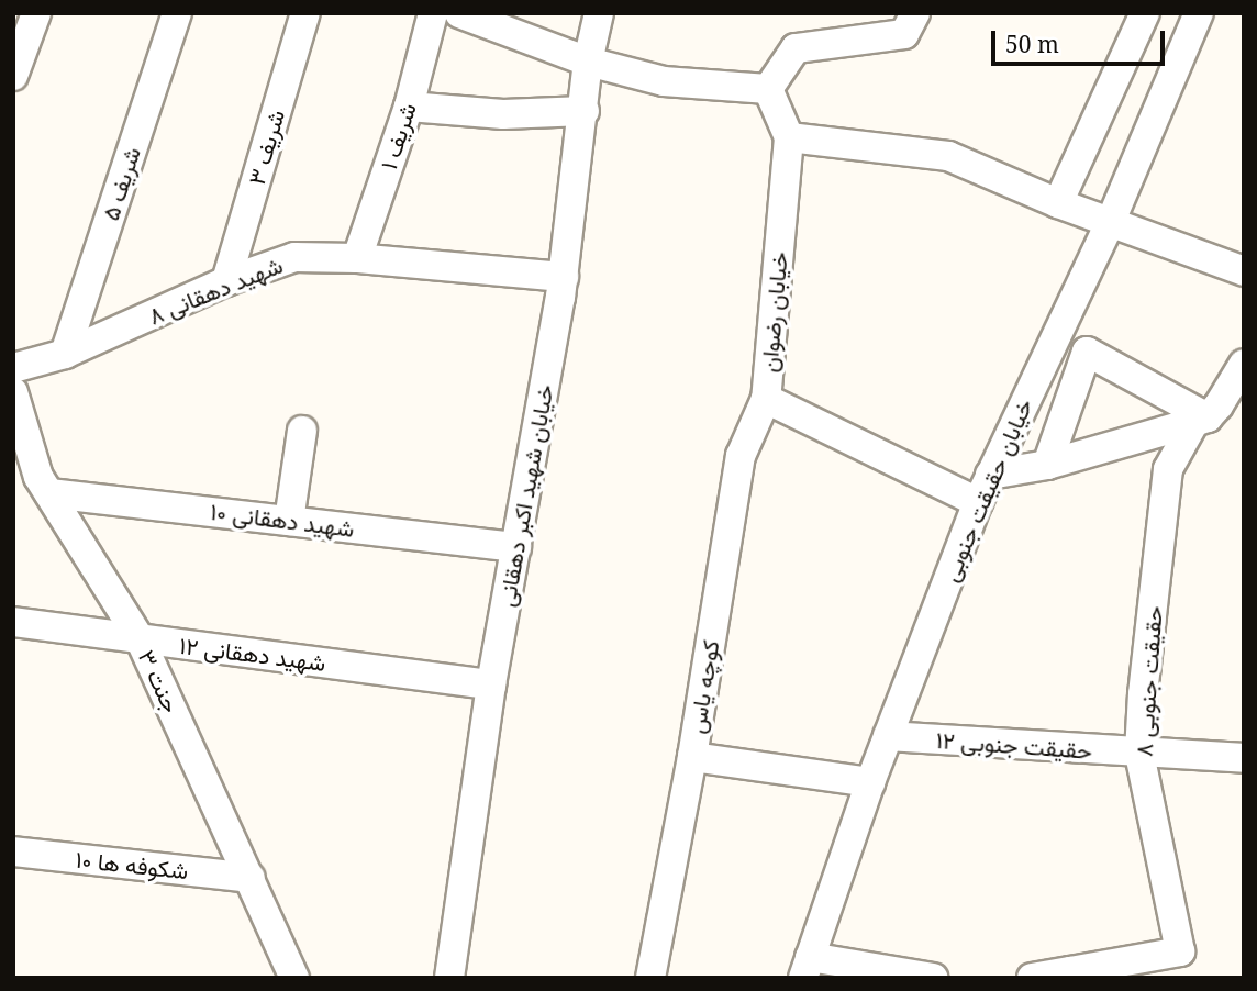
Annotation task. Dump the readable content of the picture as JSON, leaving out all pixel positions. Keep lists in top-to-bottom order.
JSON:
{
  "streets": {
    "street": [
      "شریف ۱",
      "شریف ۳",
      "شریف ۵",
      "شهید دهقانی ۸",
      "خیابان رضوان",
      "خیابان حقیقت جنوبی",
      "خیابان شهید اکبر دهقانی",
      "شهید دهقانی ۱۰",
      "شهید دهقانی ۱۲",
      "جنت ۳",
      "حقیقت جنوبی ۸",
      "کوچه یاس",
      "حقیقت جنوبی ۱۲",
      "شکوفه ها ۱۰"
    ]
  },
  "crossings": [
    ["شریف ۱", "شهید دهقانی ۸"],
    ["شریف ۳", "شهید دهقانی ۸"],
    ["شریف ۵", "شهید دهقانی ۸"],
    ["شهید دهقانی ۸", "خیابان شهید اکبر دهقانی"],
    ["خیابان رضوان", "خیابان حقیقت جنوبی"],
    ["خیابان رضوان", "کوچه یاس"],
    ["خیابان حقیقت جنوبی", "حقیقت جنوبی ۱۲"],
    ["خیابان شهید اکبر دهقانی", "شهید دهقانی ۱۰"],
    ["خیابان شهید اکبر دهقانی", "شهید دهقانی ۱۲"],
    ["شهید دهقانی ۱۰", "جنت ۳"],
    ["شهید دهقانی ۱۲", "جنت ۳"],
    ["جنت ۳", "شکوفه ها ۱۰"],
    ["حقیقت جنوبی ۸", "حقیقت جنوبی ۱۲"]
  ],
  "scale_bar": "50 m"
}
